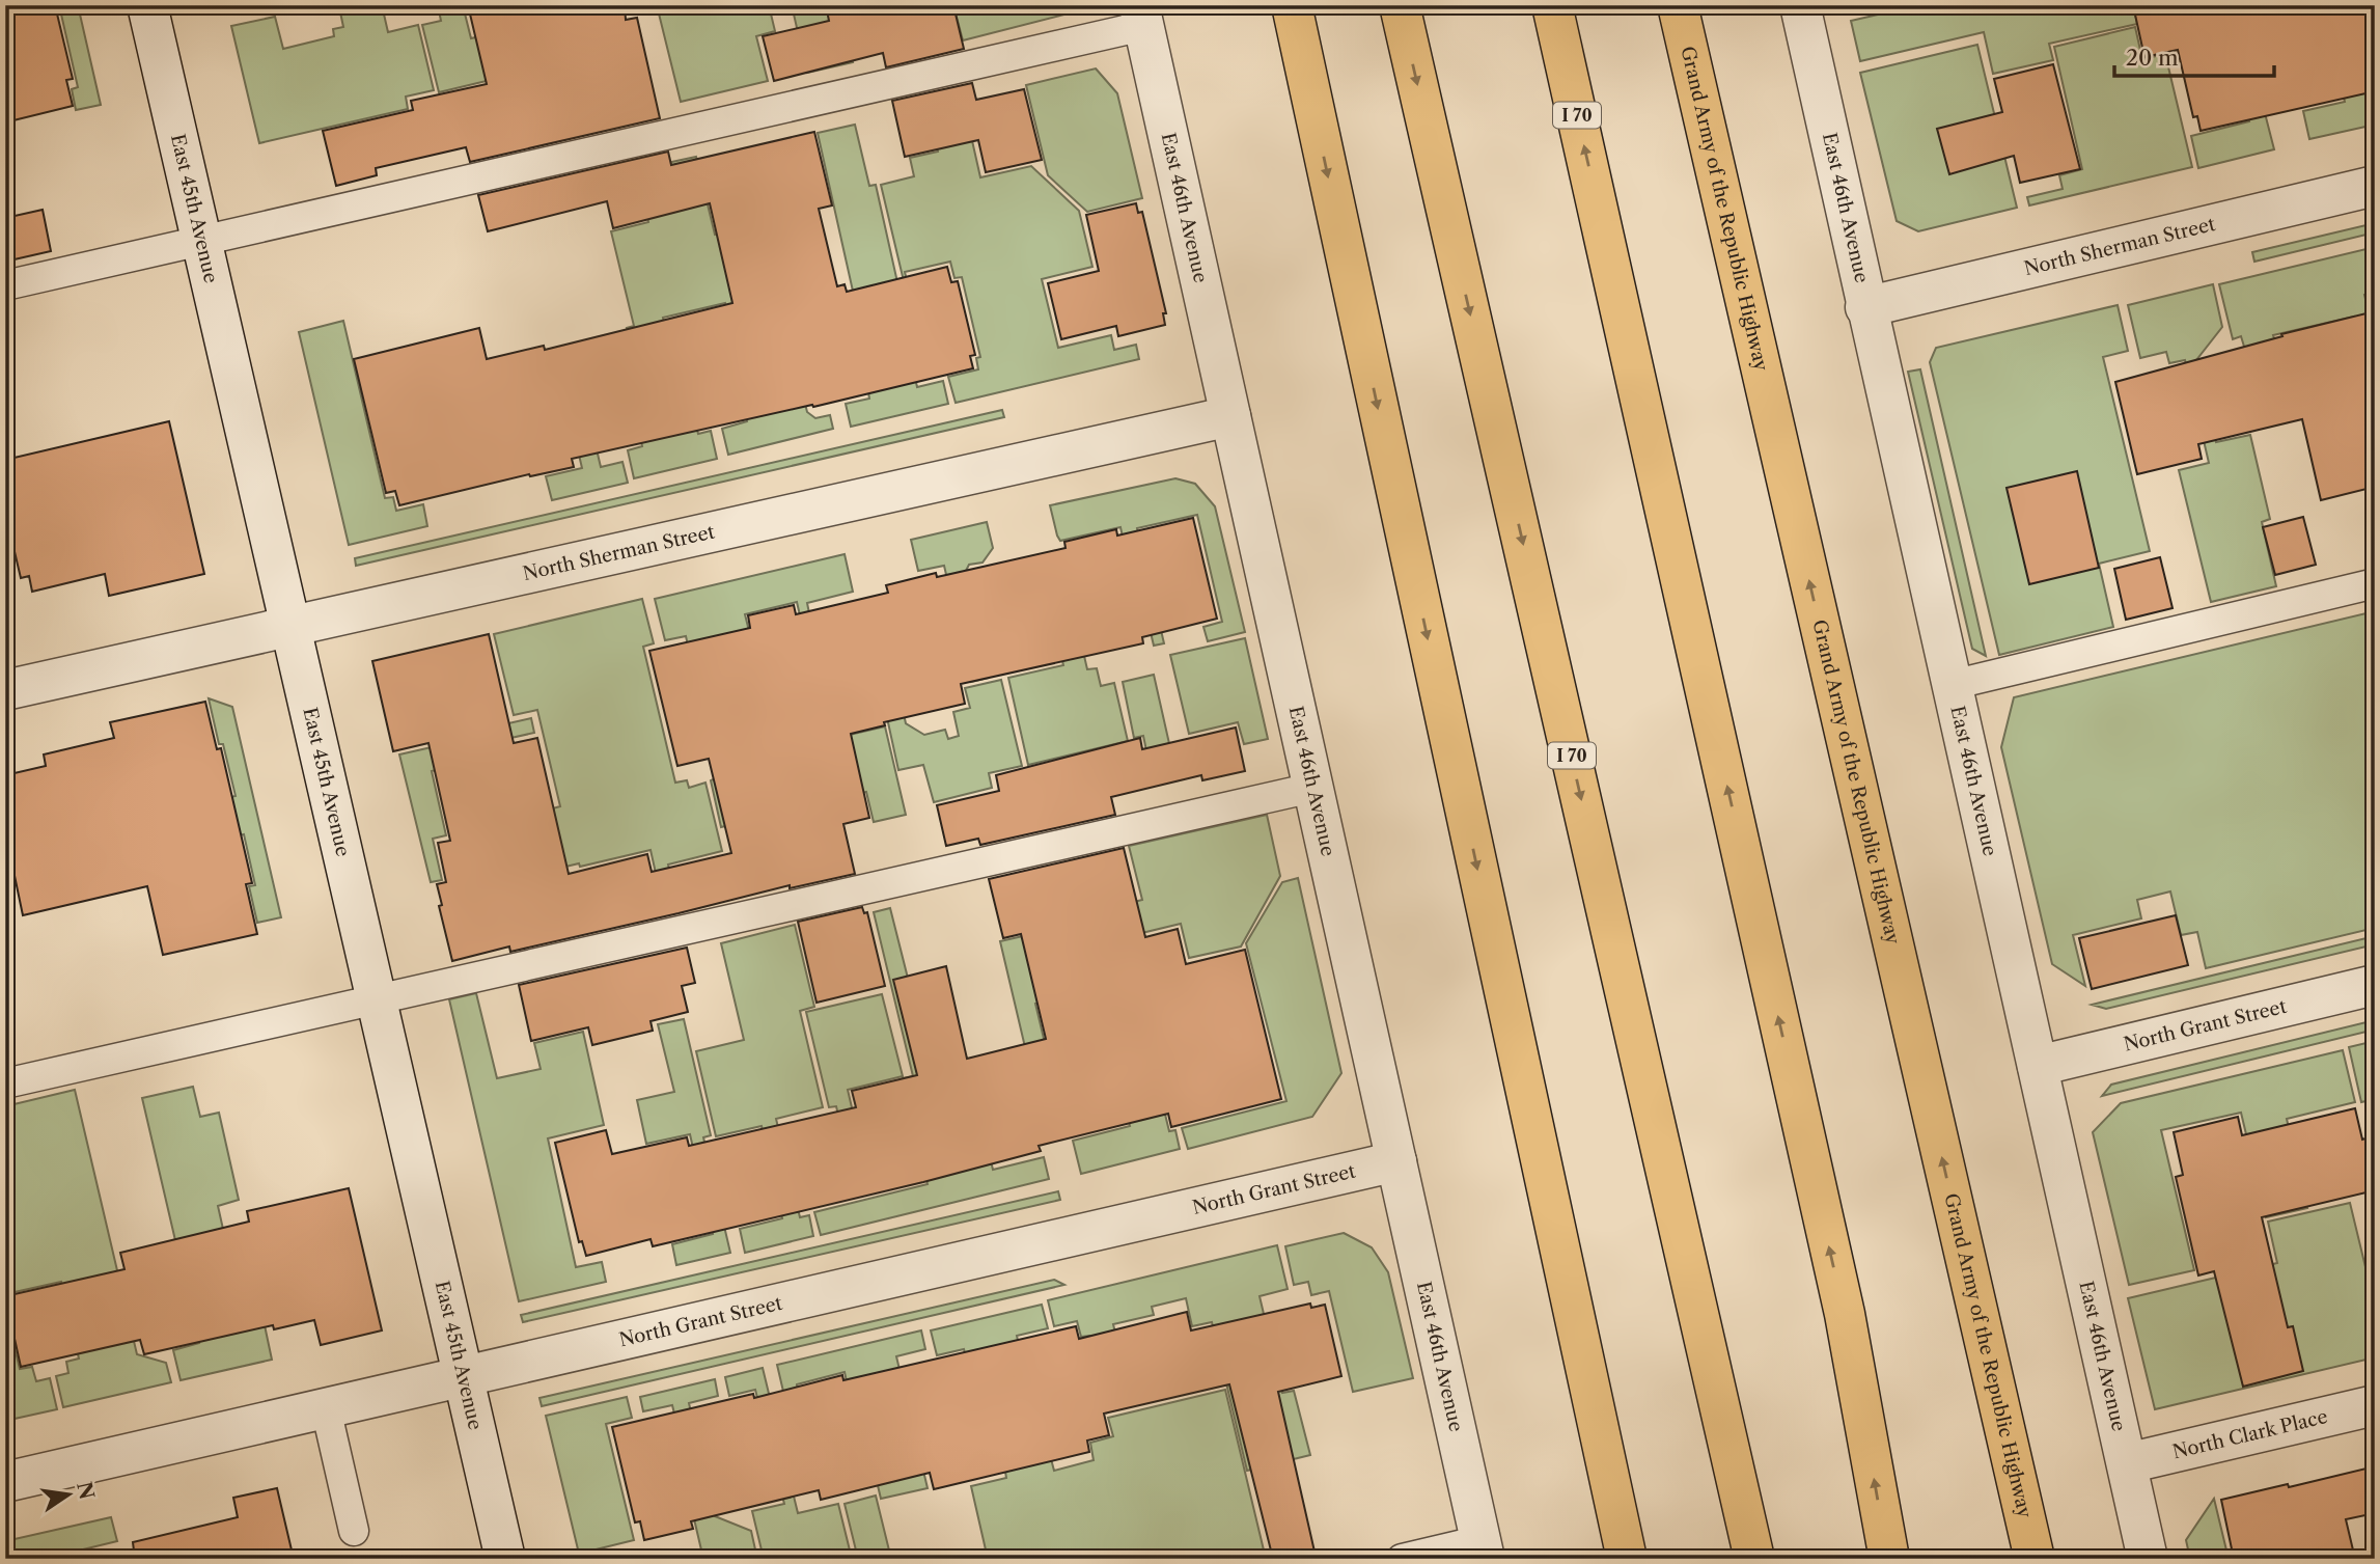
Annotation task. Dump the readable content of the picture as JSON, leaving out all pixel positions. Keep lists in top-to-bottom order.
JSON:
{
  "streets": {
    "highway": ["I 70", "Grand Army of the Republic Highway"],
    "street": [
      "East 46th Avenue",
      "East 45th Avenue",
      "North Sherman Street",
      "North Grant Street",
      "North Clark Place"
    ]
  },
  "crossings": [
    ["East 46th Avenue", "North Sherman Street"],
    ["East 46th Avenue", "North Grant Street"],
    ["East 46th Avenue", "North Clark Place"],
    ["East 45th Avenue", "North Sherman Street"],
    ["East 45th Avenue", "North Grant Street"]
  ],
  "scale_bar": "20 m",
  "north": "right"
}
